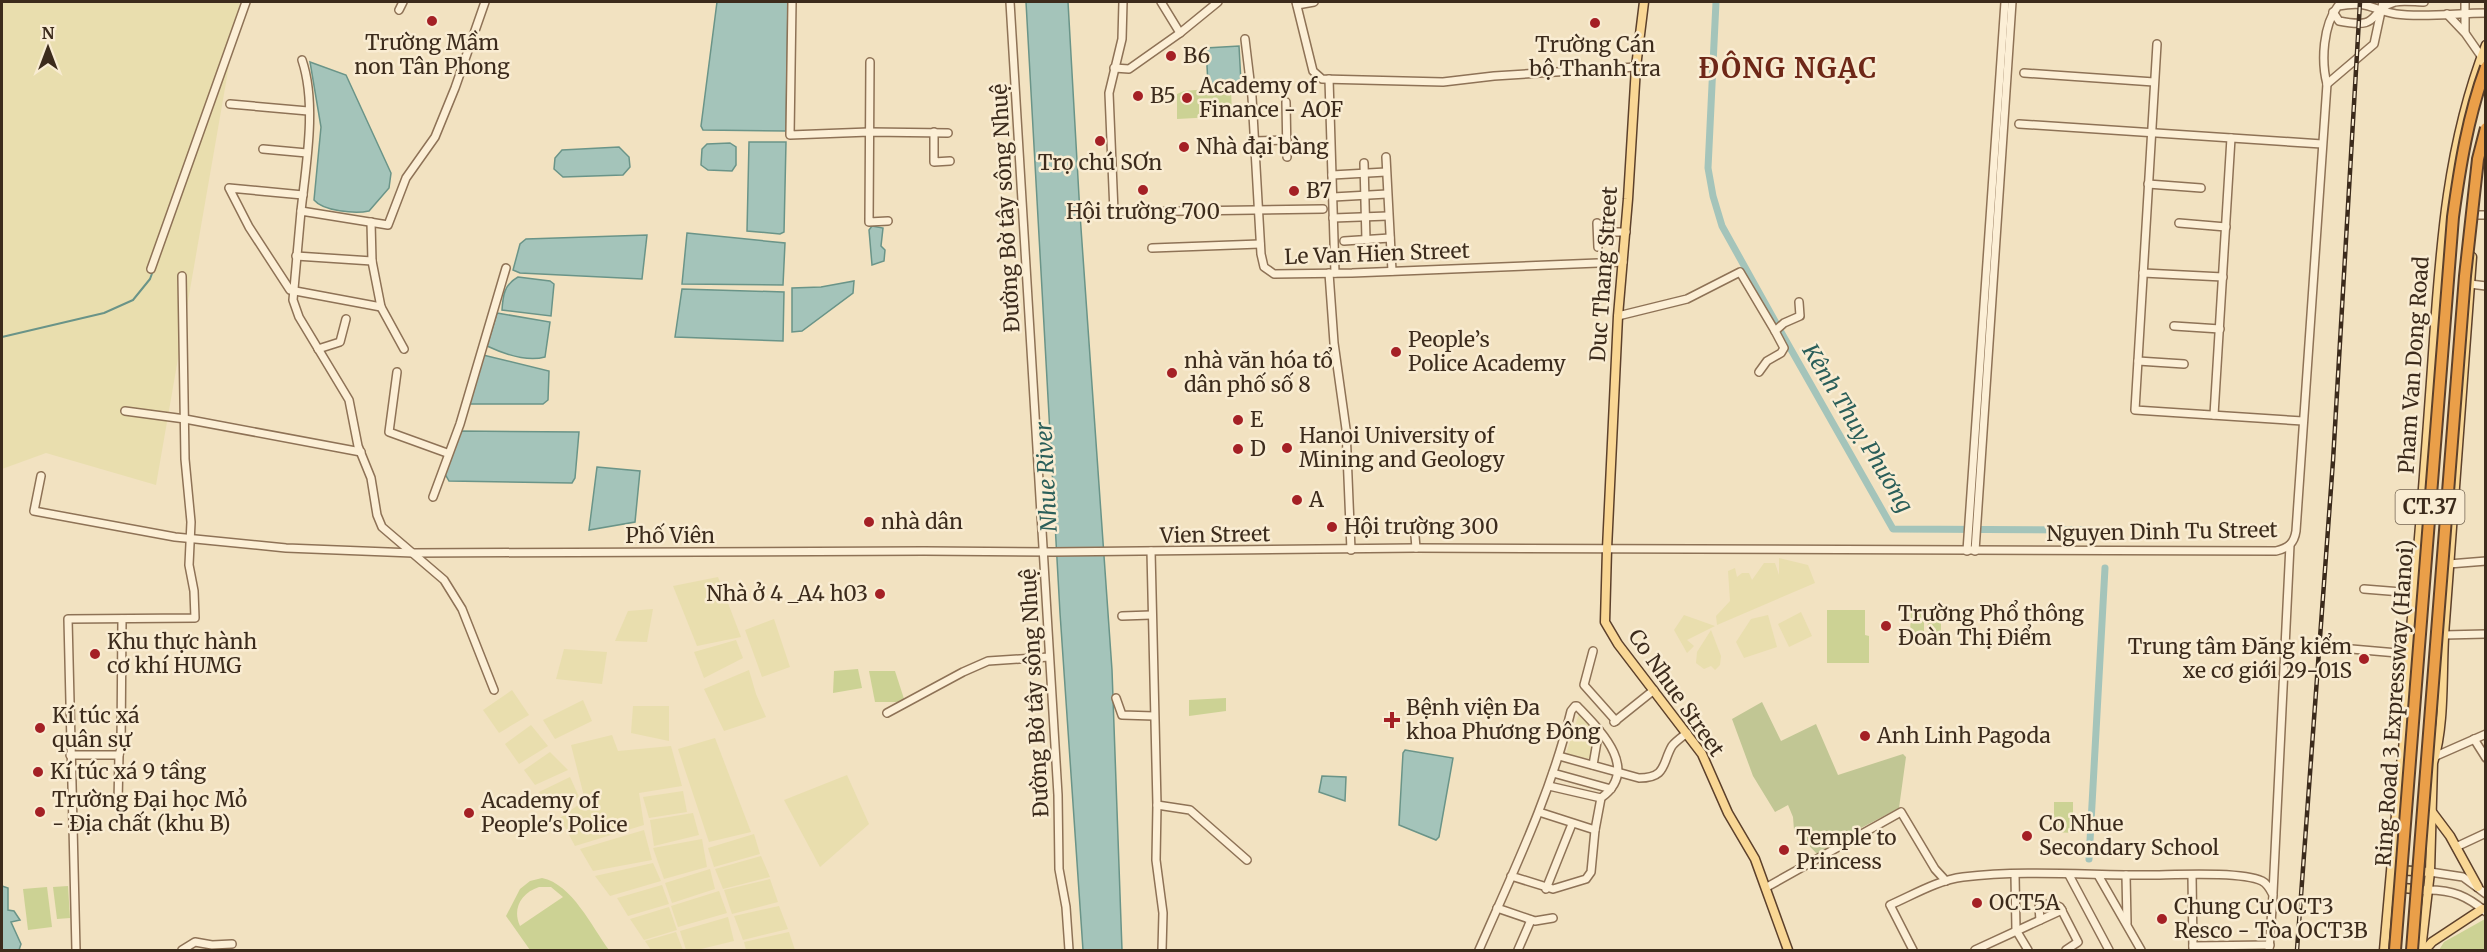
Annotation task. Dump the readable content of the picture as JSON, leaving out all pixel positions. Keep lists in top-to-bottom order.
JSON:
{
  "streets": {
    "highway": ["CT.37", "Ring Road 3 Expressway (Hanoi)"],
    "main road": ["Duc Thang Street", "Pham Van Dong Road", "Co Nhue Street"],
    "street": [
      "Đường Bờ tây sông Nhuệ",
      "Le Van Hien Street",
      "Nguyen Dinh Tu Street",
      "Vien Street",
      "Phố Viên"
    ]
  },
  "crossings": [
    ["Đường Bờ tây sông Nhuệ", "Phố Viên"],
    ["Le Van Hien Street", "Duc Thang Street"],
    ["Duc Thang Street", "Nguyen Dinh Tu Street"],
    ["Duc Thang Street", "Vien Street"],
    ["Duc Thang Street", "Co Nhue Street"],
    ["Nguyen Dinh Tu Street", "Vien Street"],
    ["Nguyen Dinh Tu Street", "Co Nhue Street"],
    ["Vien Street", "Phố Viên"],
    ["Vien Street", "Co Nhue Street"]
  ],
  "districts": ["ĐÔNG NGẠC"],
  "water": ["Kênh Thuỵ Phương", "Nhue River"],
  "places": {
    "other": [
      "Trường Mầm non Tân Phong",
      "Trường Cán bộ Thanh tra",
      "B6",
      "B5",
      "Academy of Finance - AOF",
      "Trọ chú SƠn",
      "Nhà đại bàng",
      "Hội trường 700",
      "B7",
      "People’s Police Academy",
      "nhà văn hóa tổ dân phố số 8",
      "E",
      "Hanoi University of Mining and Geology",
      "D",
      "A",
      "nhà dân",
      "Hội trường 300",
      "Nhà ở 4 _A4 h03",
      "Trường Phổ thông Đoàn Thị Điểm",
      "Khu thực hành cơ khí HUMG",
      "Trung tâm Đăng kiểm xe cơ giới 29-01S",
      "Kí túc xá quân sự",
      "Anh Linh Pagoda",
      "Kí túc xá 9 tầng",
      "Trường Đại học Mỏ - Địa chất (khu B)",
      "Academy of People's Police",
      "Co Nhue Secondary School",
      "Temple to Princess",
      "OCT5A",
      "Chung Cư OCT3 Resco - Tòa OCT3B"
    ],
    "health": ["Bệnh viện Đa khoa Phương Đông"]
  },
  "north": "top"
}
